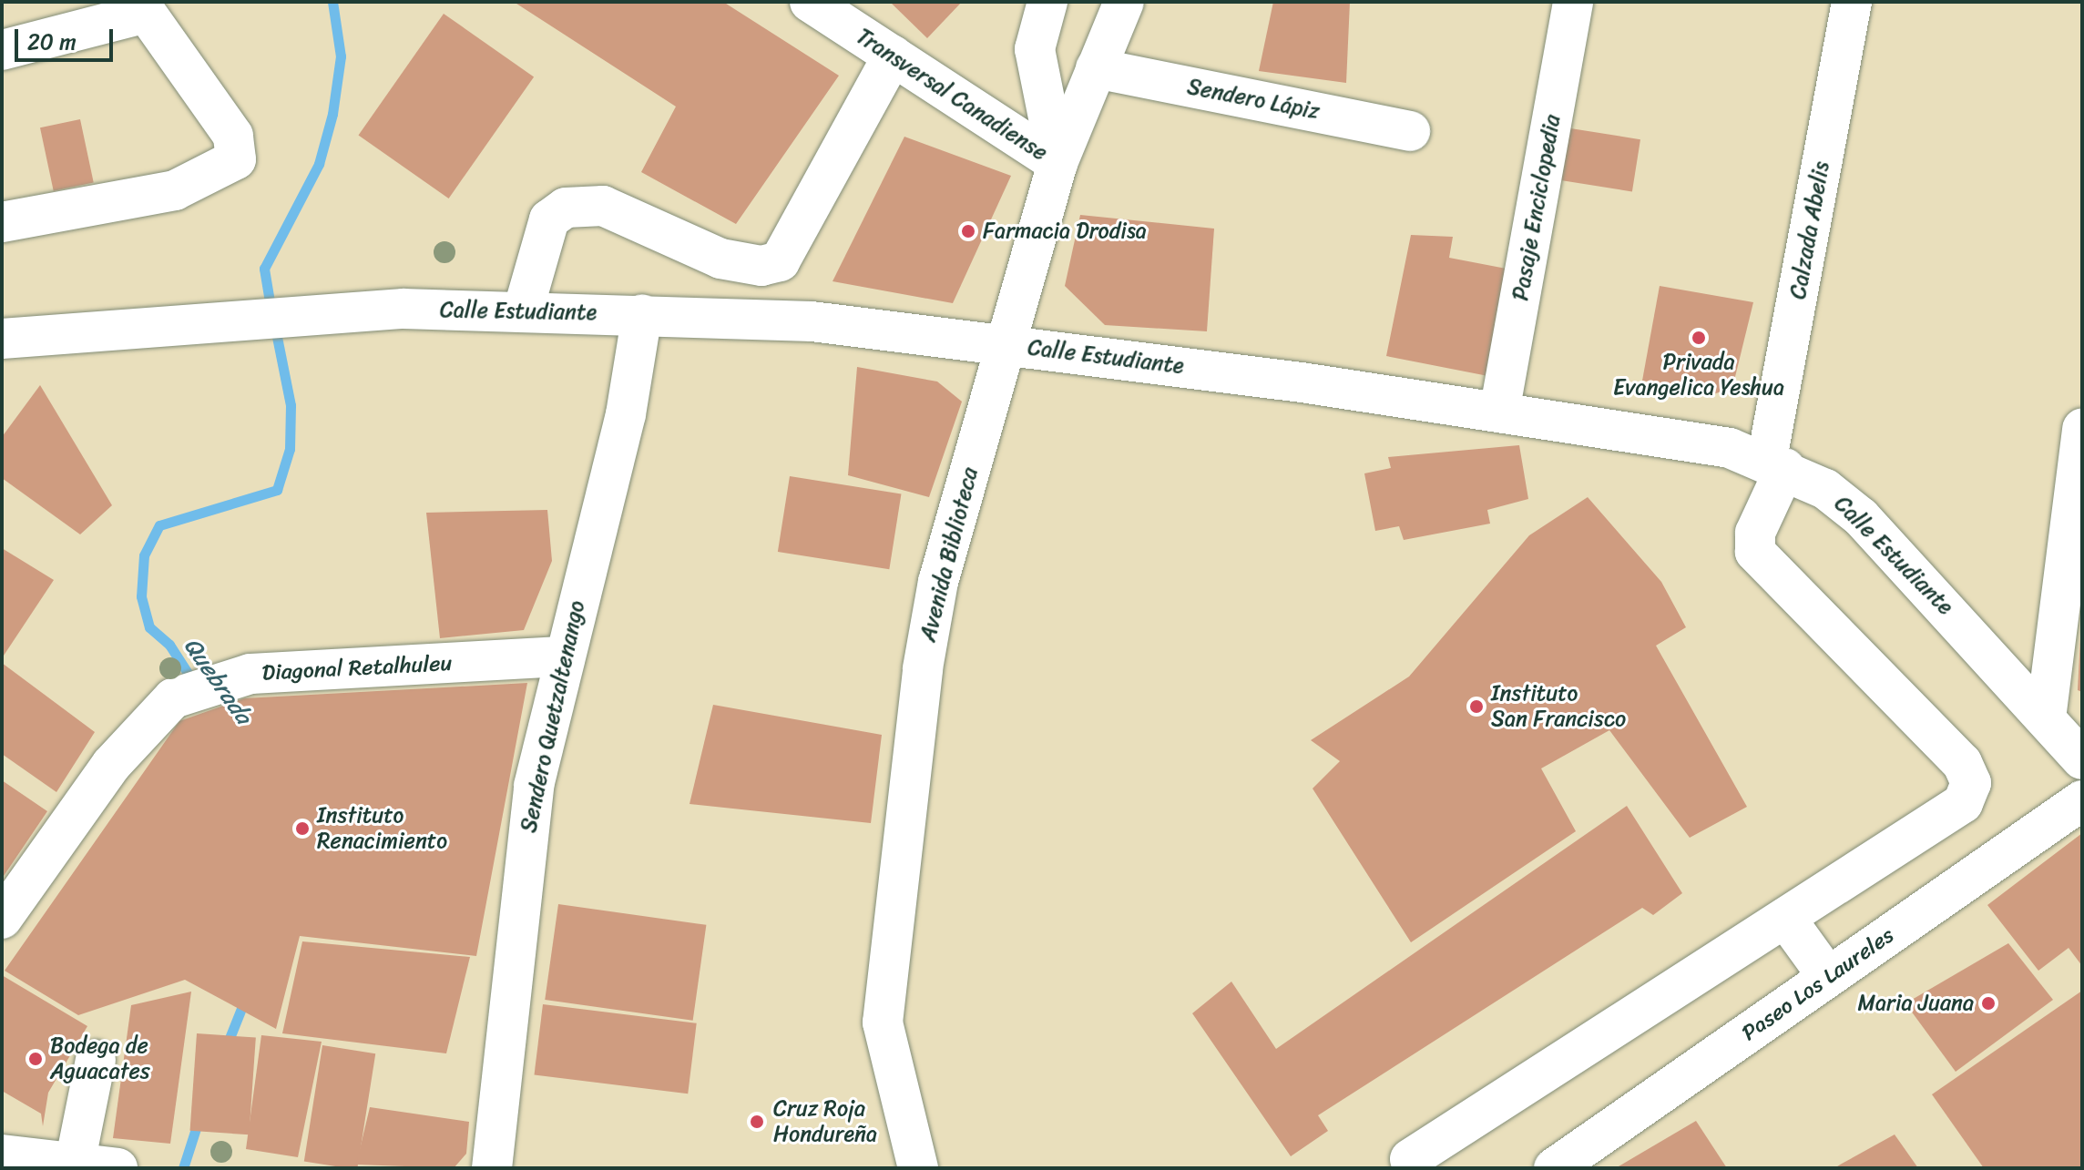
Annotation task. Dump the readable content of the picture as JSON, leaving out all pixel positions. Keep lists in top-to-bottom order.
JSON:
{
  "streets": {
    "street": [
      "Transversal Canadiense",
      "Sendero Lápiz",
      "Pasaje Enciclopedia",
      "Calzada Abelis",
      "Calle Estudiante",
      "Avenida Biblioteca",
      "Diagonal Retalhuleu",
      "Sendero Quetzaltenango",
      "Paseo Los Laureles"
    ]
  },
  "crossings": [
    ["Transversal Canadiense", "Avenida Biblioteca"],
    ["Sendero Lápiz", "Avenida Biblioteca"],
    ["Pasaje Enciclopedia", "Calle Estudiante"],
    ["Calzada Abelis", "Calle Estudiante"],
    ["Calle Estudiante", "Avenida Biblioteca"],
    ["Calle Estudiante", "Sendero Quetzaltenango"],
    ["Diagonal Retalhuleu", "Sendero Quetzaltenango"]
  ],
  "water": ["Quebrada"],
  "places": [
    "Farmacia Drodisa",
    "Privada Evangelica Yeshua",
    "Instituto San Francisco",
    "Instituto Renacimiento",
    "Maria Juana",
    "Bodega de Aguacates",
    "Cruz Roja Hondureña"
  ],
  "scale_bar": "20 m"
}
